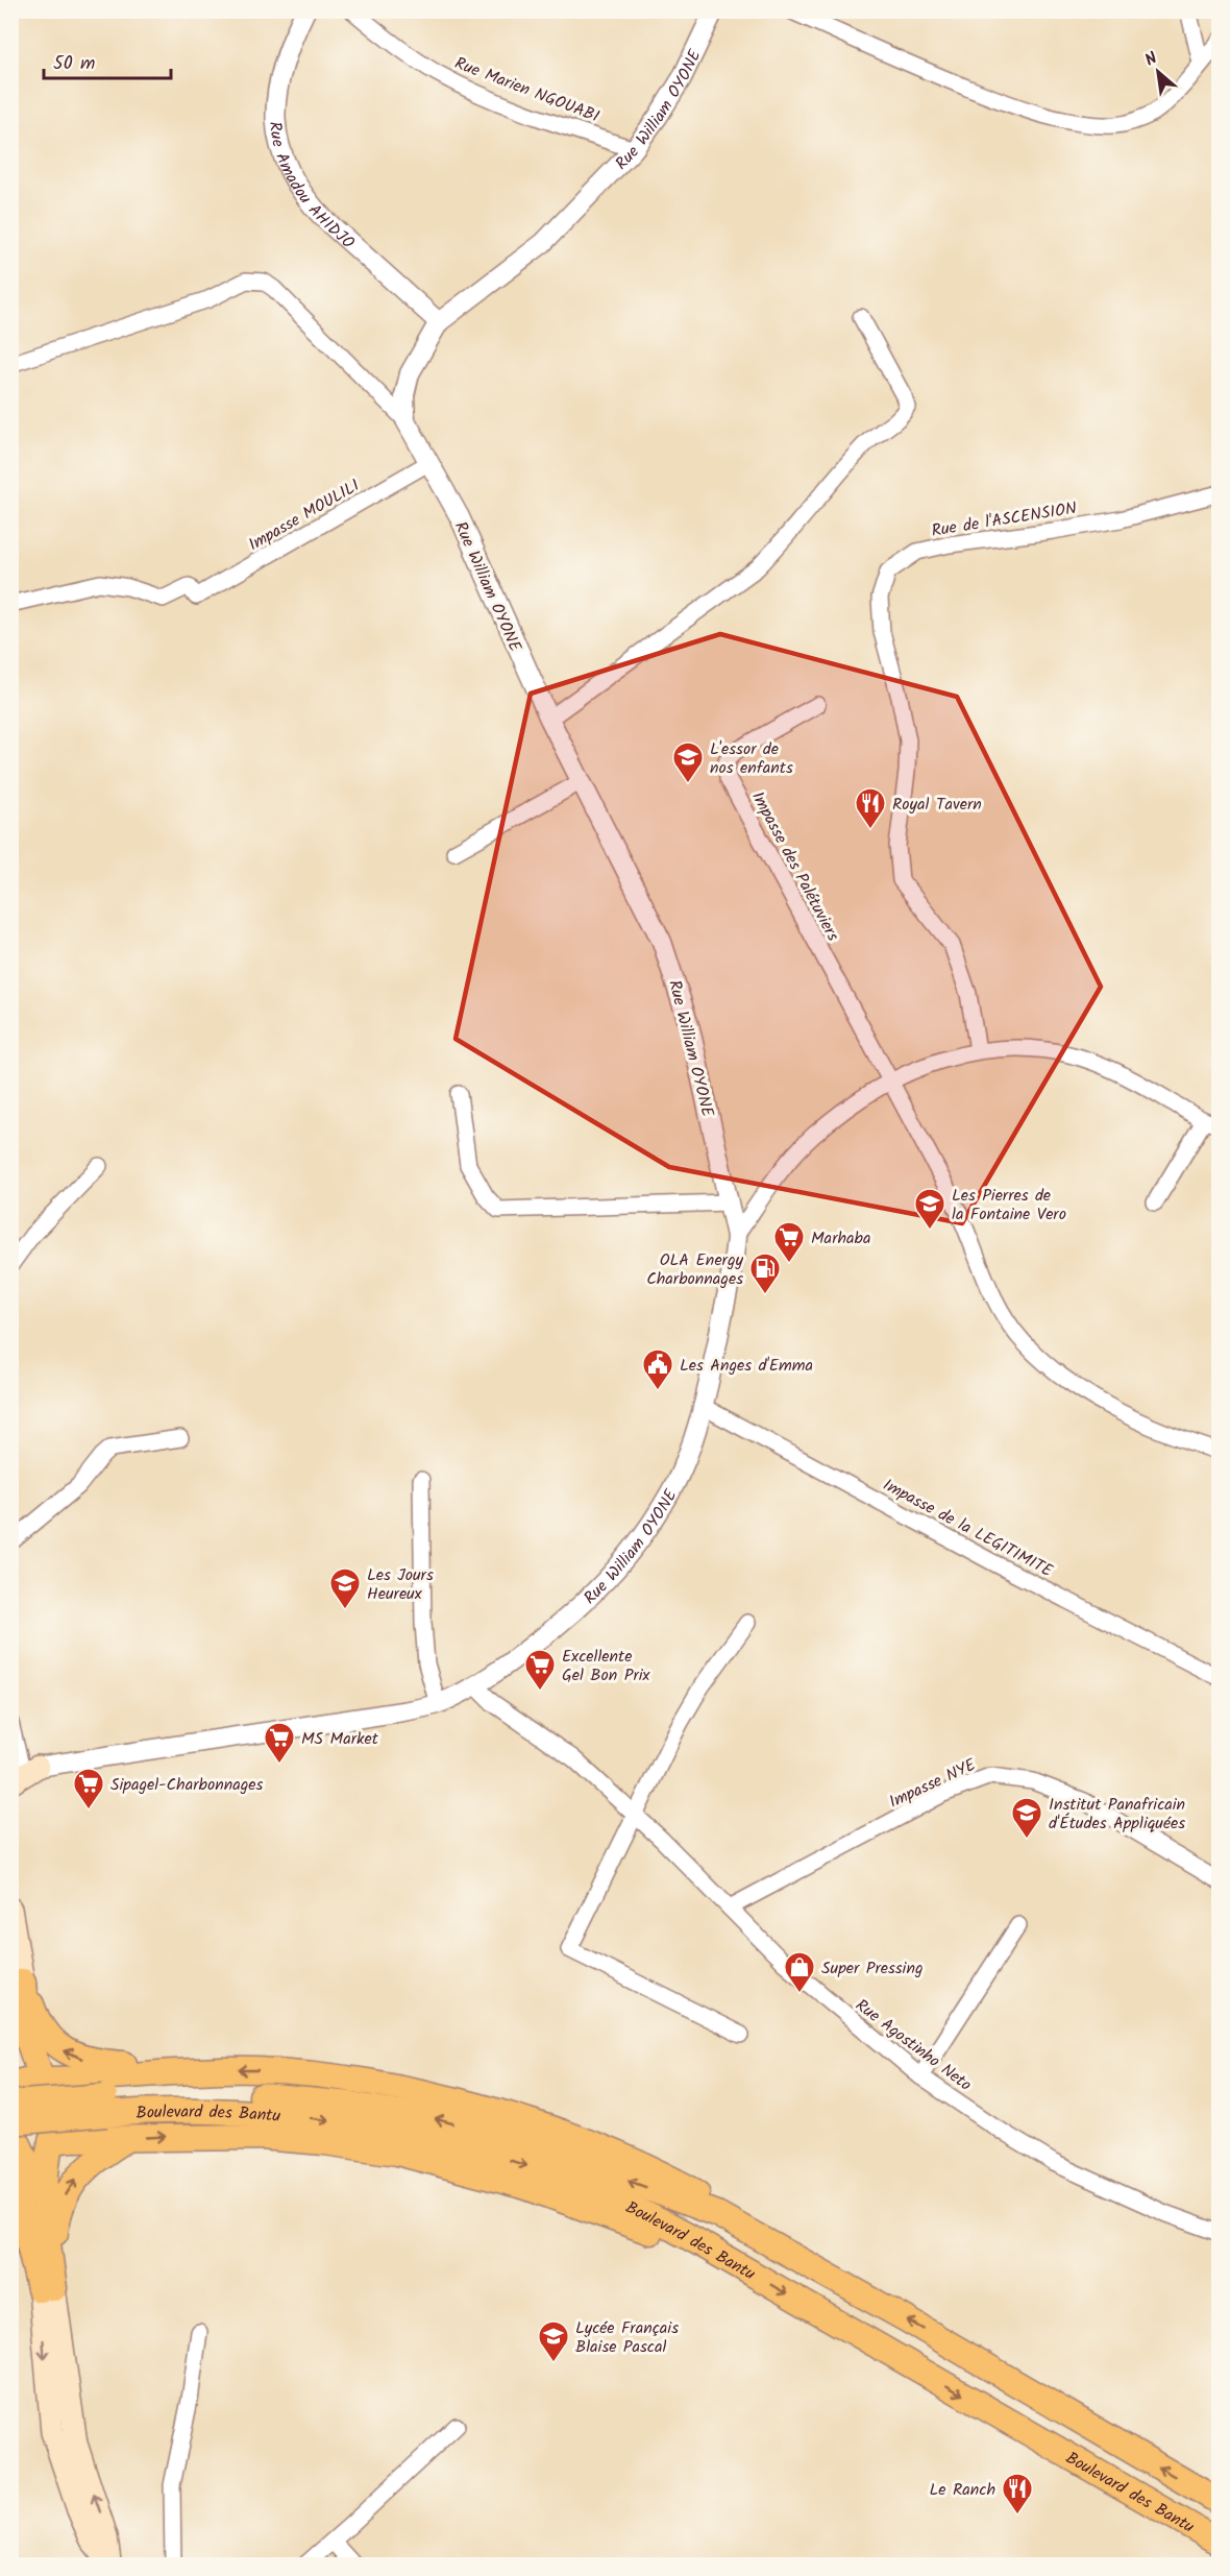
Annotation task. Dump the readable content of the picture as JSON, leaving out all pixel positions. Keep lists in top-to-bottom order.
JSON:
{
  "streets": {
    "highway": ["Boulevard des Bantu"],
    "street": [
      "Rue Marien NGOUABI",
      "Rue William OYONE",
      "Rue Amadou AHIDJO",
      "Impasse MOULILI",
      "Rue de l'ASCENSION",
      "Impasse des Palétuviers",
      "Impasse de la LEGITIMITE",
      "Impasse NYE",
      "Rue Agostinho Neto"
    ]
  },
  "crossings": [
    ["Rue Marien NGOUABI", "Rue William OYONE"],
    ["Rue William OYONE", "Rue Amadou AHIDJO"],
    ["Rue William OYONE", "Impasse MOULILI"],
    ["Rue William OYONE", "Impasse de la LEGITIMITE"],
    ["Rue William OYONE", "Rue Agostinho Neto"],
    ["Impasse NYE", "Rue Agostinho Neto"]
  ],
  "places": {
    "school or university": [
      "L'essor de nos enfants",
      "Les Pierres de la Fontaine Vero",
      "Les Jours Heureux",
      "Institut Panafricain d'Études Appliquées",
      "Lycée Français Blaise Pascal"
    ],
    "restaurant": ["Royal Tavern", "Le Ranch"],
    "supermarket": [
      "Marhaba",
      "Excellente Gel Bon Prix",
      "MS Market",
      "Sipagel-Charbonnages"
    ],
    "fuel station": ["OLA Energy Charbonnages"],
    "public building": ["Les Anges d'Emma"],
    "shop": ["Super Pressing"]
  },
  "scale_bar": "50 m",
  "north": "top left"
}
